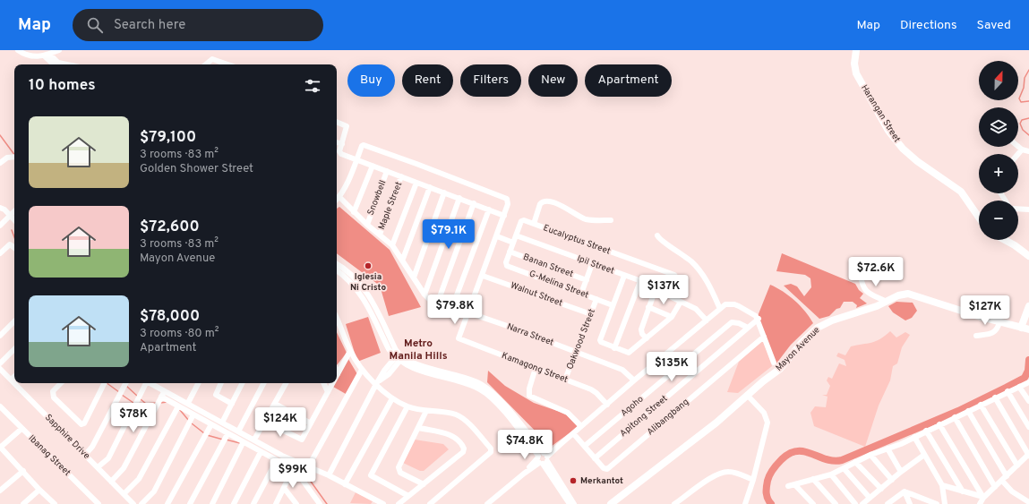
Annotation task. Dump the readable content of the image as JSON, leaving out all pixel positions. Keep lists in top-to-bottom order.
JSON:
{
  "streets": {
    "main road": ["Harangan Street", "Mayon Avenue"],
    "street": [
      "Snowbell",
      "Maple Street",
      "Eucalyptus Street",
      "Ipil Street",
      "Banan Street",
      "G-Melina Street",
      "Walnut Street",
      "Narra Street",
      "Oakwood Street",
      "Kamagong Street",
      "Agoho",
      "Apitong Street",
      "Alibangbang",
      "Sapphire Drive",
      "Ibanag Street"
    ]
  },
  "crossings": [
    ["Snowbell", "Narra Street"],
    ["Maple Street", "Narra Street"],
    ["Eucalyptus Street", "Ipil Street"],
    ["Eucalyptus Street", "Banan Street"],
    ["Eucalyptus Street", "G-Melina Street"],
    ["G-Melina Street", "Oakwood Street"],
    ["Walnut Street", "Oakwood Street"],
    ["Narra Street", "Oakwood Street"],
    ["Narra Street", "Kamagong Street"],
    ["Oakwood Street", "Kamagong Street"],
    ["Agoho", "Apitong Street"],
    ["Apitong Street", "Alibangbang"]
  ],
  "districts": ["Metro Manila Hills"],
  "places": ["Iglesia Ni Cristo", "Merkantot"],
  "north": "top",
  "page": {
    "header": "Map",
    "search": "Search here",
    "nav": ["Map", "Directions", "Saved"],
    "map_buttons": ["+", "−"],
    "chip": [
      "Buy",
      "Rent",
      "Filters",
      "New",
      "Apartment"
    ],
    "heading": "10 homes",
    "list": [
      {
        "name": "$79,100",
        "note": "3 rooms · 83 m² · Golden Shower Street"
      },
      {
        "name": "$72,600",
        "note": "3 rooms · 83 m² · Mayon Avenue"
      },
      {
        "name": "$78,000",
        "note": "3 rooms · 80 m² · Apartment"
      }
    ],
    "price": [
      "$79.1K",
      "$72.6K",
      "$137K",
      "$79.8K",
      "$127K",
      "$135K",
      "$78K",
      "$124K",
      "$74.8K",
      "$99K"
    ]
  }
}
